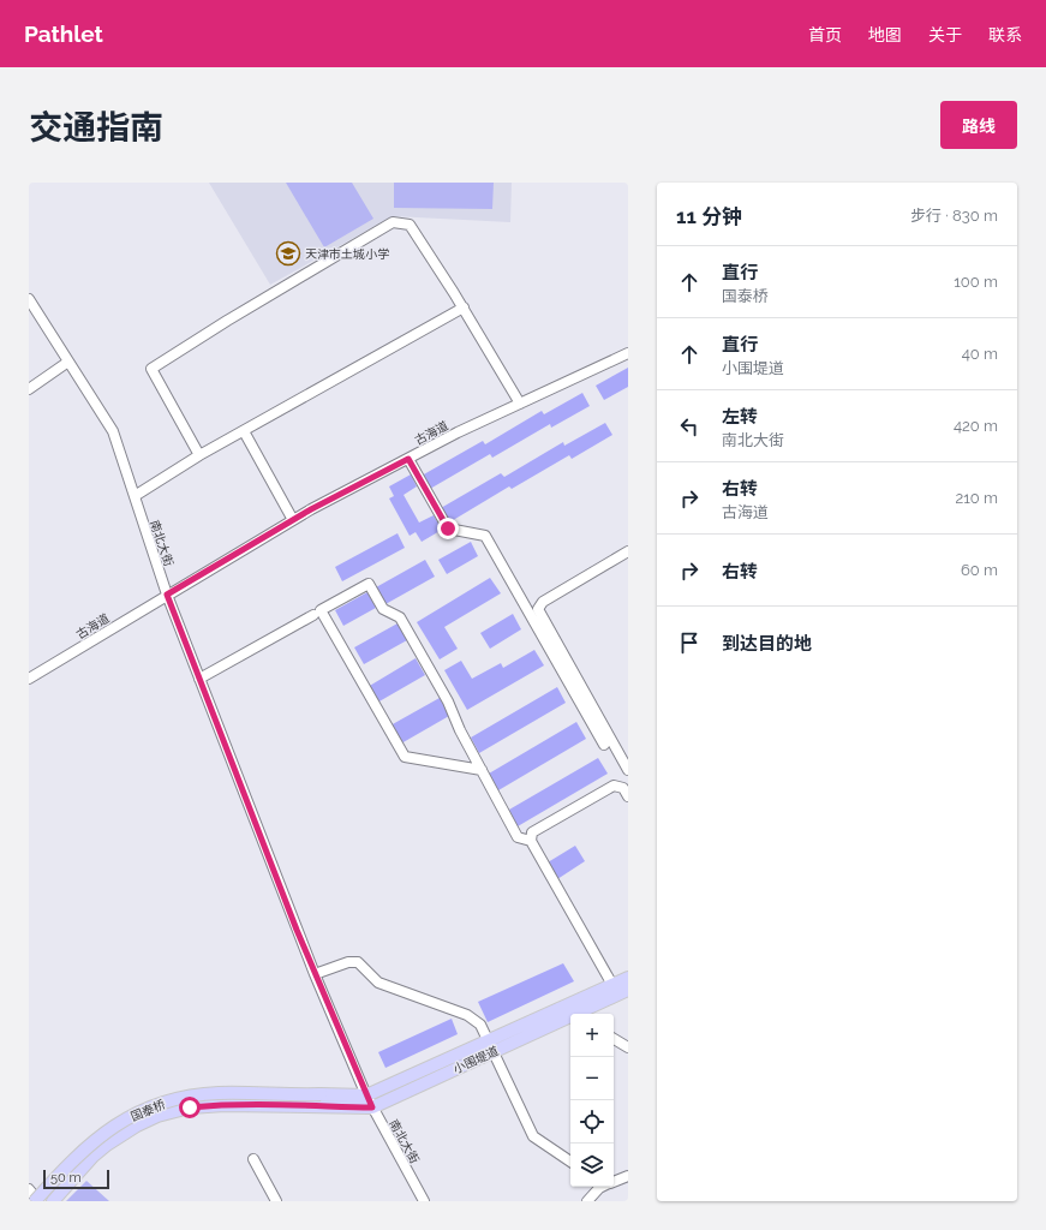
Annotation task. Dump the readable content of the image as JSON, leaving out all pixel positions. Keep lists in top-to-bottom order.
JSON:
{
  "streets": {
    "main road": ["小围堤道", "国泰桥"],
    "street": ["古海道", "南北大街"]
  },
  "crossings": [
    ["古海道", "南北大街"],
    ["南北大街", "小围堤道"],
    ["小围堤道", "国泰桥"]
  ],
  "places": {
    "school or university": ["天津市土城小学"]
  },
  "scale_bar": "50 m",
  "page": {
    "header": "Pathlet",
    "nav": [
      "首页",
      "地图",
      "关于",
      "联系"
    ],
    "title": "交通指南",
    "buttons": "路线",
    "heading": ["11 分钟", "步行 · 830 m"],
    "list": [
      ["直行", "国泰桥", "100 m"],
      ["直行", "小围堤道", "40 m"],
      ["左转", "南北大街", "420 m"],
      ["右转", "古海道", "210 m"],
      ["右转", "60 m"],
      "到达目的地"
    ],
    "map_buttons": ["+", "−"],
    "scale": "50 m"
  }
}
